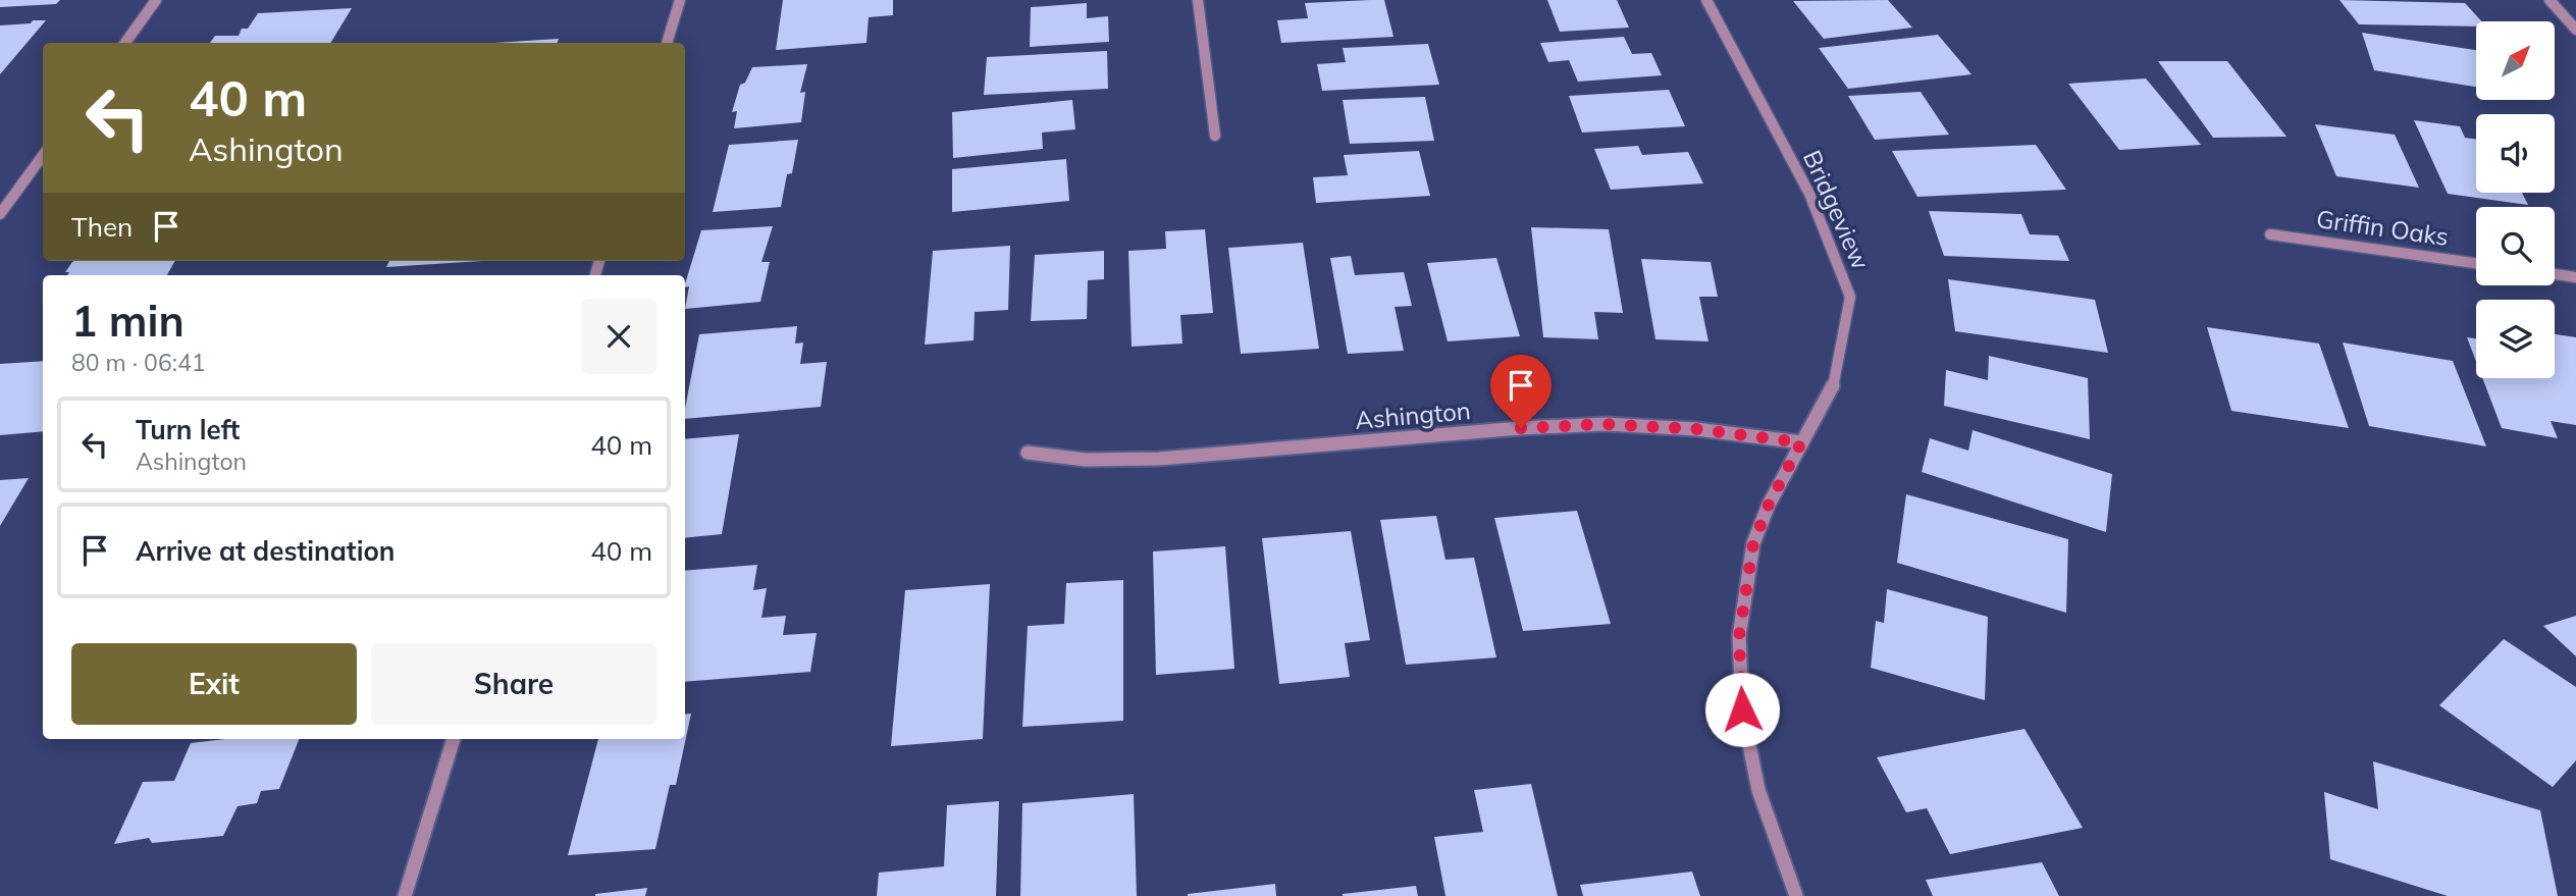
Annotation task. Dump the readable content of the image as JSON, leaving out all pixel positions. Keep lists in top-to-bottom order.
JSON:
{
  "streets": {
    "street": ["Bridgeview", "Griffin Oaks", "Ashington"]
  },
  "crossings": [
    ["Bridgeview", "Ashington"]
  ],
  "north": "top right",
  "page": {
    "turn": ["40 m", "Ashington"],
    "then": "Then",
    "heading": ["1 min", "80 m · 06:41"],
    "list": [
      {
        "name": "Turn left",
        "note": "Ashington",
        "value": "40 m"
      },
      {
        "name": "Arrive at destination",
        "value": "40 m"
      }
    ],
    "buttons": ["Exit", "Share"]
  }
}
